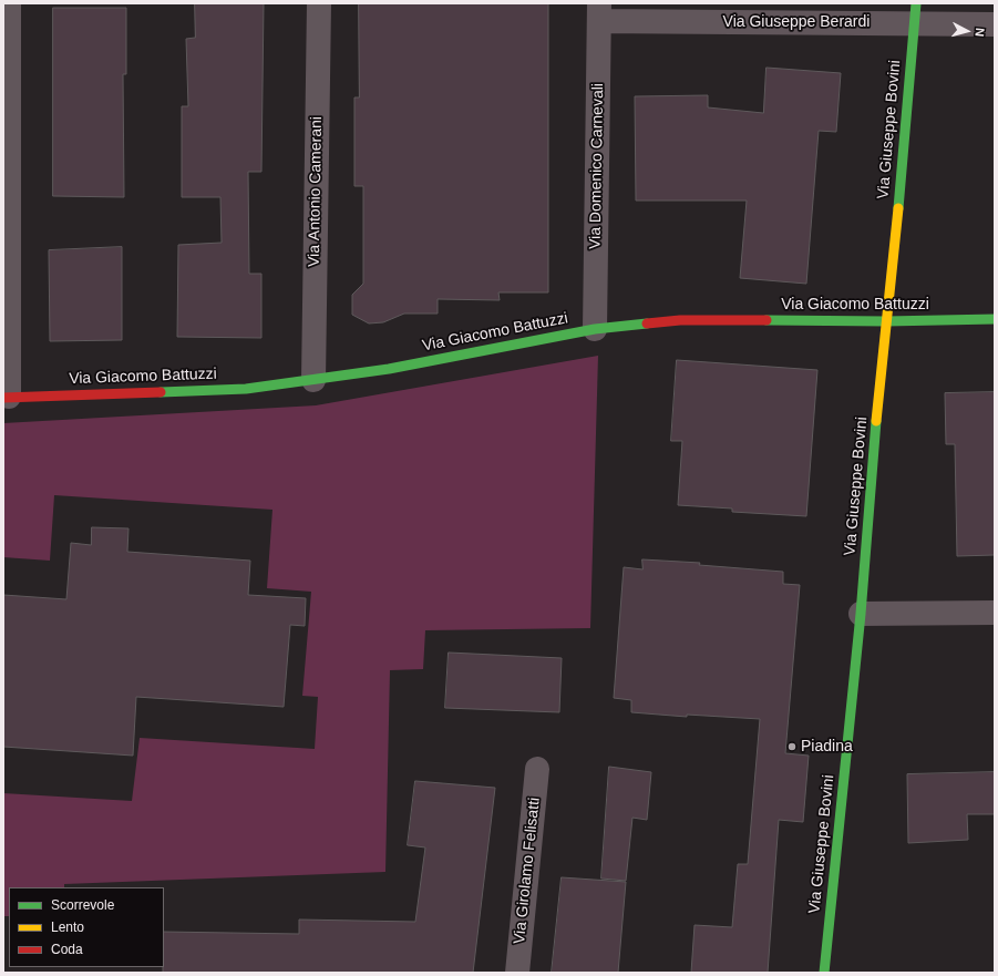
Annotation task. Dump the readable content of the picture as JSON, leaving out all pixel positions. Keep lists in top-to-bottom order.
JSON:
{
  "streets": {
    "street": [
      "Via Giuseppe Berardi",
      "Via Giuseppe Bovini",
      "Via Domenico Carnevali",
      "Via Antonio Camerani",
      "Via Giacomo Battuzzi",
      "Via Girolamo Felisatti"
    ]
  },
  "crossings": [
    ["Via Giuseppe Berardi", "Via Giuseppe Bovini"],
    ["Via Giuseppe Berardi", "Via Domenico Carnevali"],
    ["Via Giuseppe Bovini", "Via Giacomo Battuzzi"],
    ["Via Domenico Carnevali", "Via Giacomo Battuzzi"],
    ["Via Antonio Camerani", "Via Giacomo Battuzzi"]
  ],
  "places": ["Piadina"],
  "legend": ["Scorrevole", "Lento", "Coda"],
  "north": "right"
}
